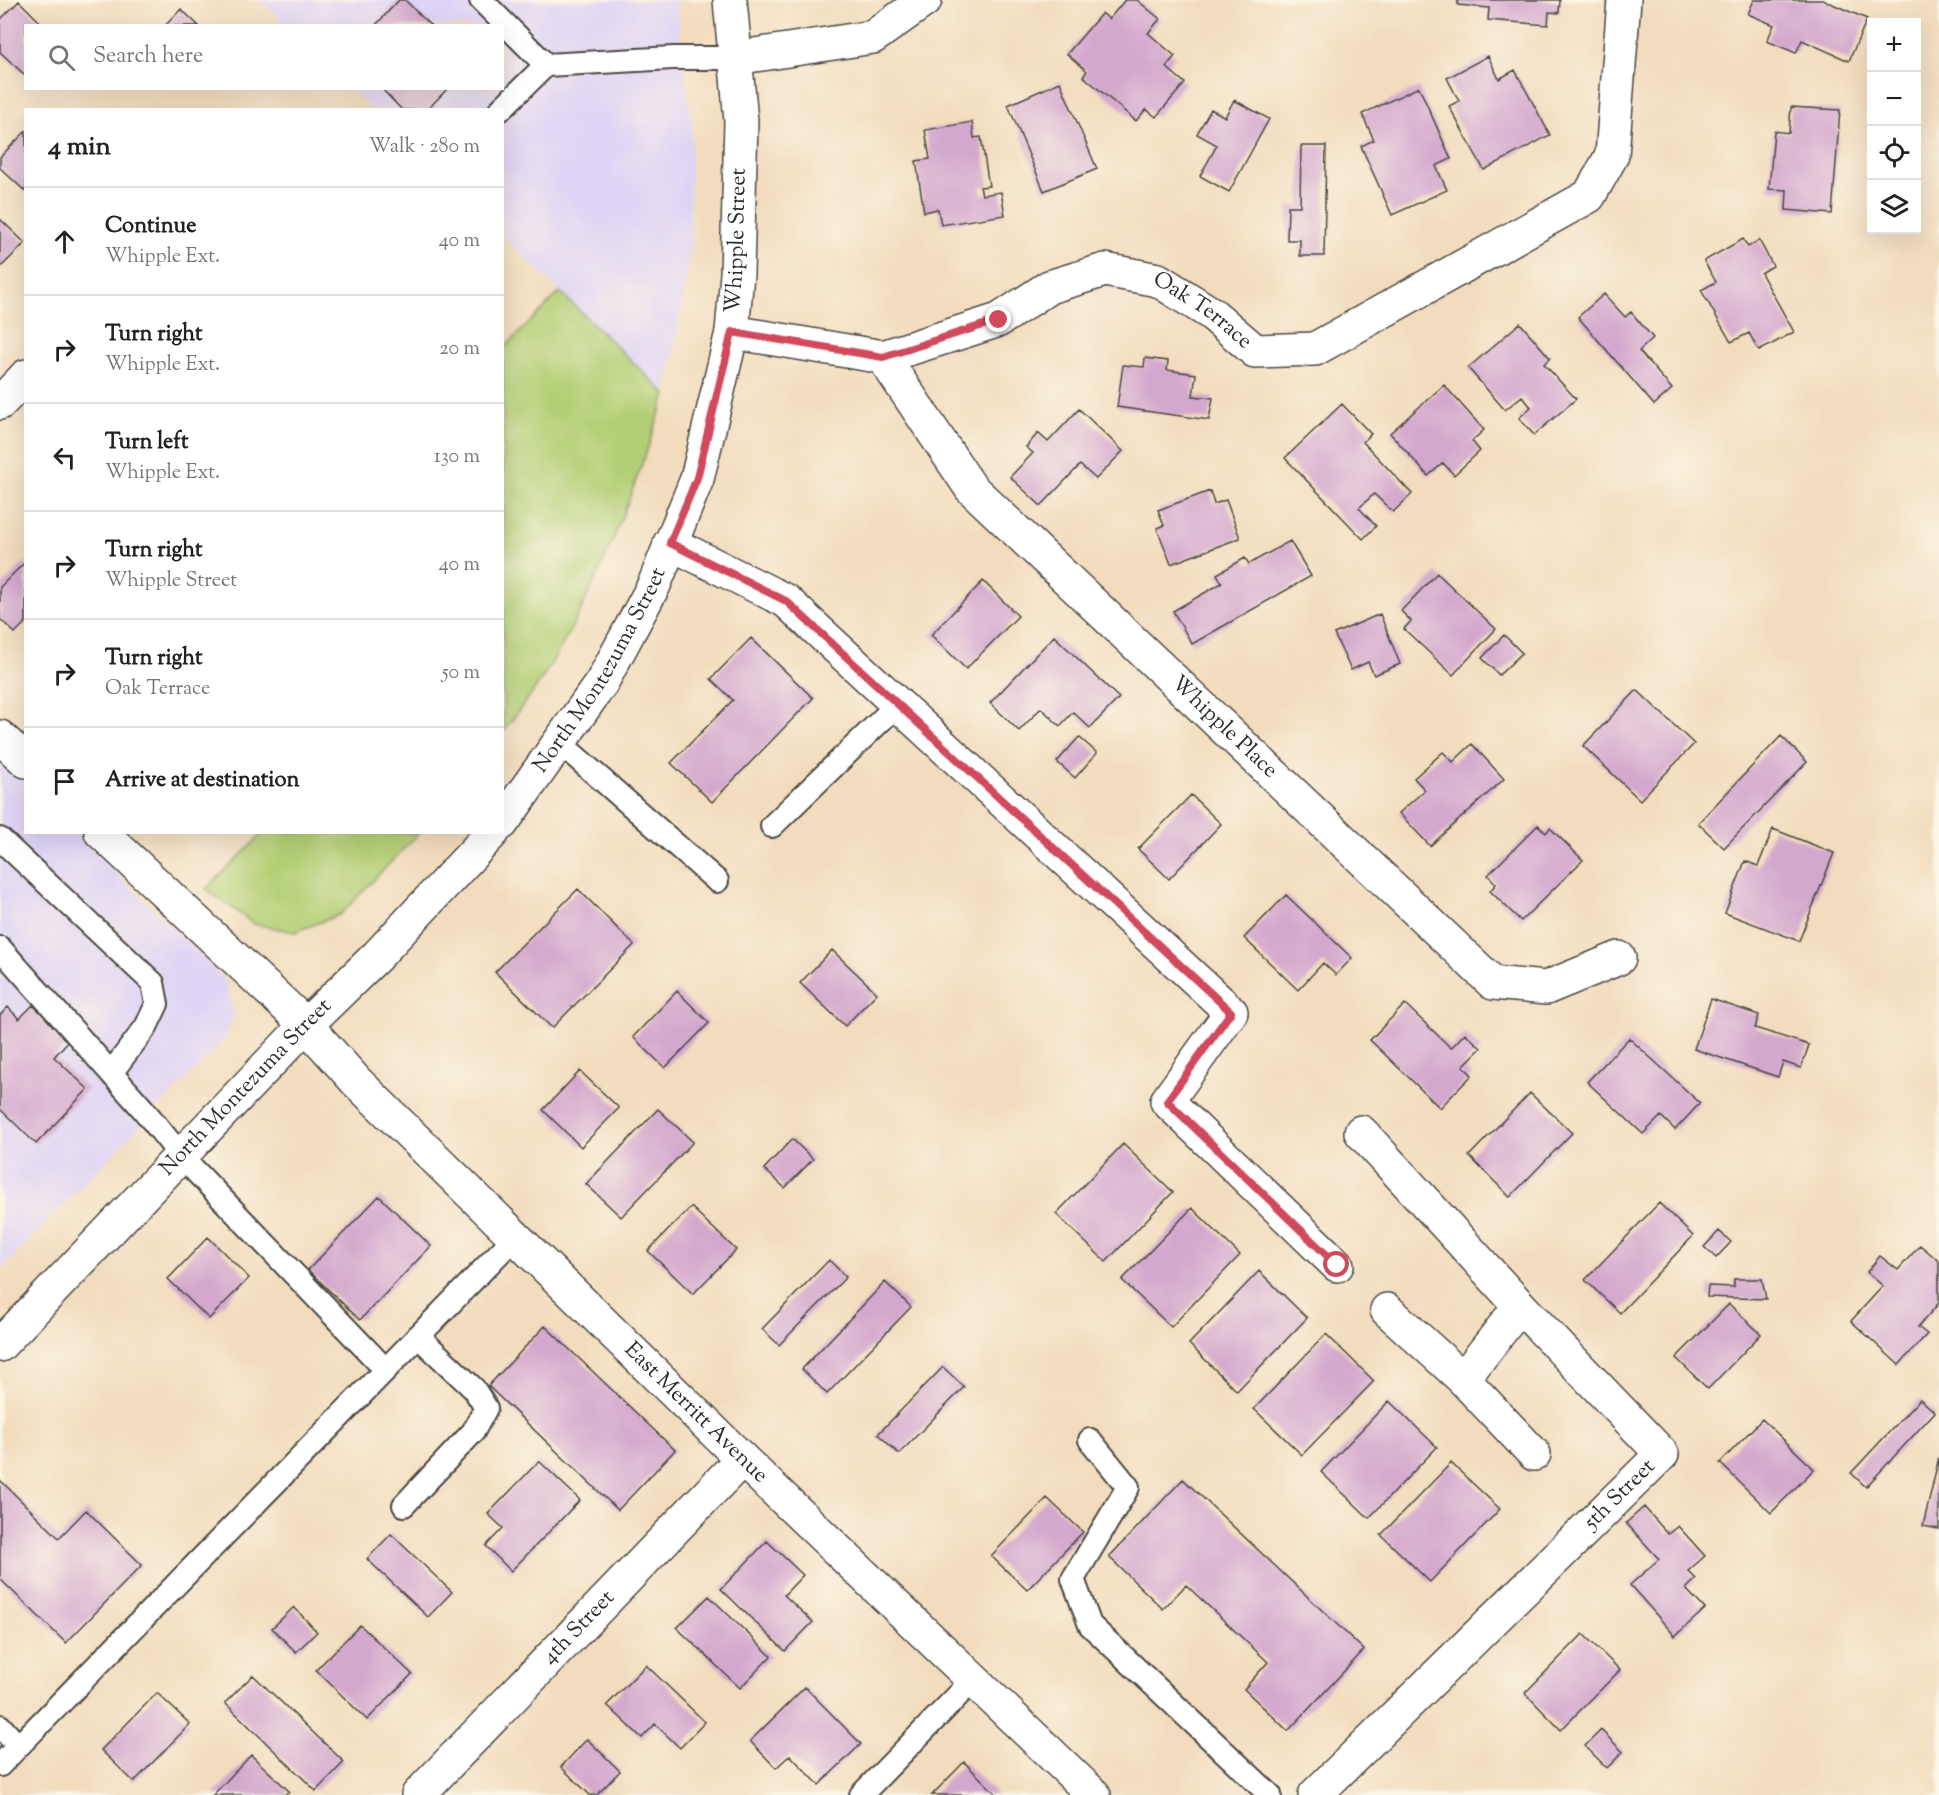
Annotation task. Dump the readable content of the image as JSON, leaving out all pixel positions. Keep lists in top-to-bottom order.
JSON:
{
  "streets": {
    "street": [
      "Whipple Street",
      "Oak Terrace",
      "North Montezuma Street",
      "Whipple Place",
      "East Merritt Avenue",
      "5th Street",
      "4th Street"
    ]
  },
  "crossings": [
    ["Whipple Street", "Oak Terrace"],
    ["Whipple Street", "North Montezuma Street"],
    ["Oak Terrace", "Whipple Place"],
    ["North Montezuma Street", "East Merritt Avenue"],
    ["East Merritt Avenue", "4th Street"]
  ],
  "page": {
    "map_buttons": ["+", "−"],
    "search": "Search here",
    "heading": ["4 min", "Walk · 280 m"],
    "list": [
      ["Continue", "Whipple Ext.", "40 m"],
      ["Turn right", "Whipple Ext.", "20 m"],
      ["Turn left", "Whipple Ext.", "130 m"],
      ["Turn right", "Whipple Street", "40 m"],
      ["Turn right", "Oak Terrace", "50 m"],
      "Arrive at destination"
    ]
  }
}
